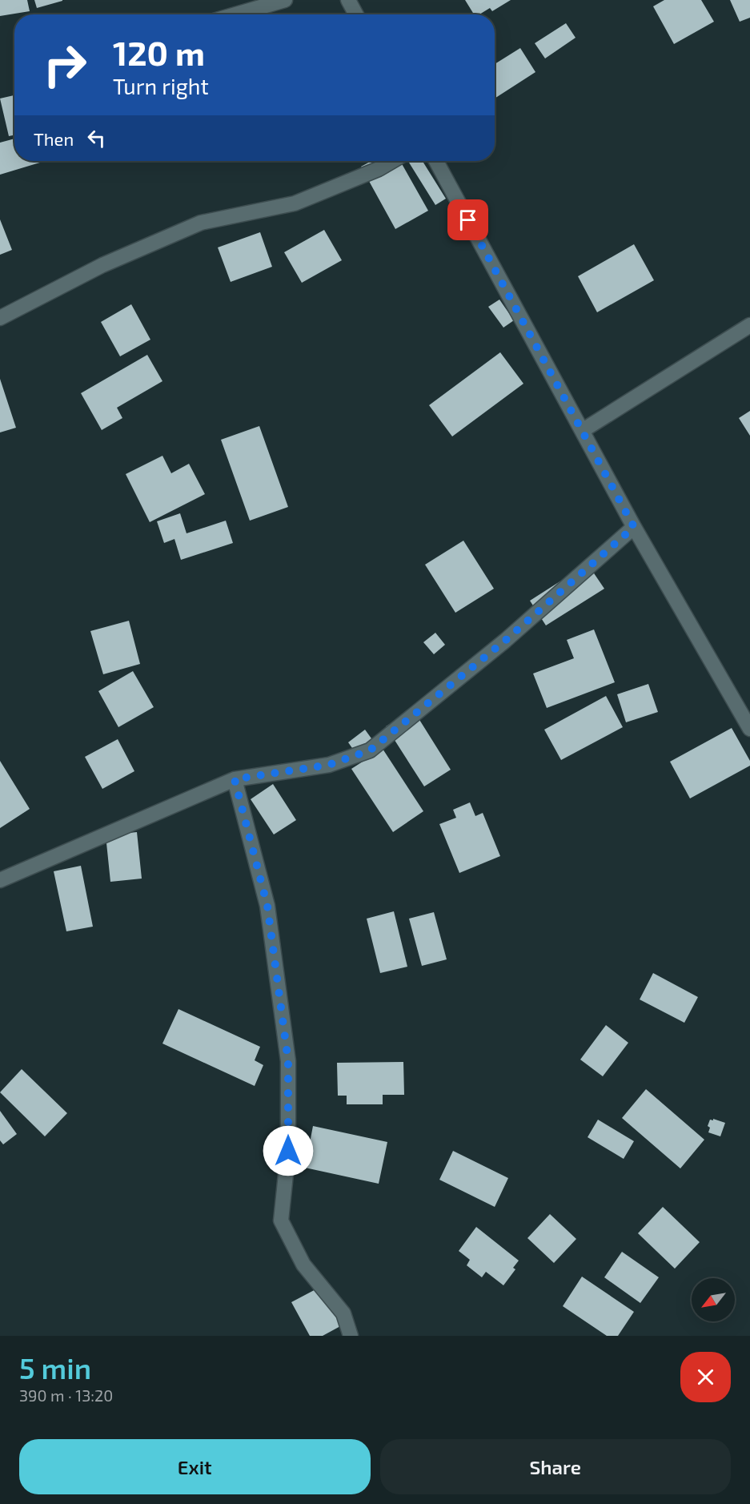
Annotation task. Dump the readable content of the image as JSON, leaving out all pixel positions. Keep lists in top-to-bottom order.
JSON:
{
  "north": "bottom left",
  "page": {
    "turn": ["120 m", "Turn right"],
    "then": "Then",
    "heading": ["5 min", "390 m · 13:20"],
    "buttons": ["Exit", "Share"]
  }
}
